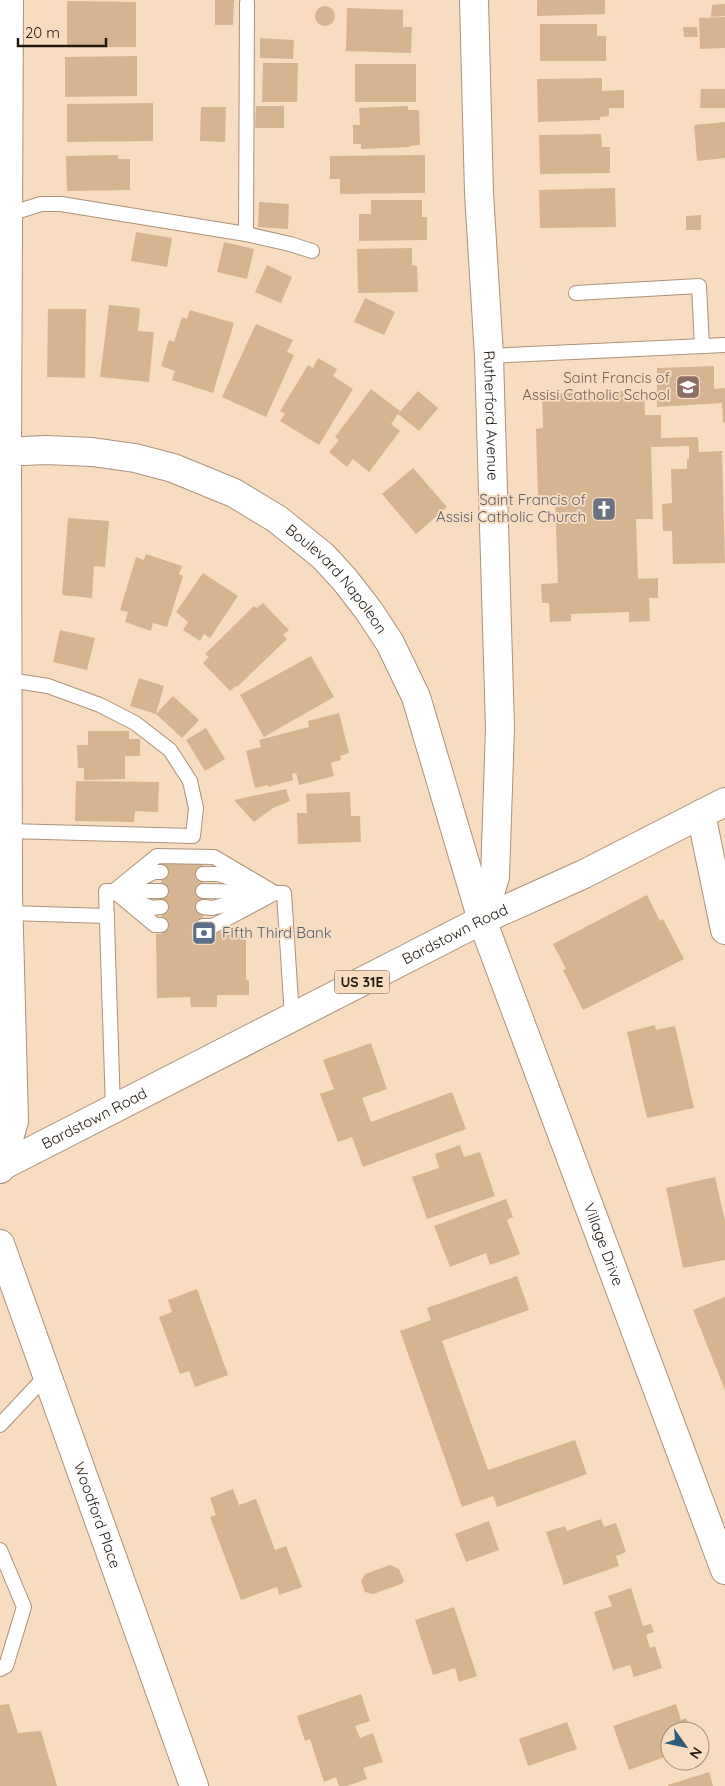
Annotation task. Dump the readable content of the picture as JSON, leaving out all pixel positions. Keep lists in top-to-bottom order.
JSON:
{
  "streets": {
    "street": [
      "Rutherford Avenue",
      "Boulevard Napoleon",
      "Bardstown Road",
      "US 31E",
      "Village Drive",
      "Woodford Place"
    ]
  },
  "crossings": [
    ["Rutherford Avenue", "Boulevard Napoleon"],
    ["Rutherford Avenue", "Bardstown Road"],
    ["Rutherford Avenue", "Village Drive"],
    ["Boulevard Napoleon", "Bardstown Road"],
    ["Boulevard Napoleon", "Village Drive"],
    ["Bardstown Road", "Village Drive"]
  ],
  "places": {
    "school or university": ["Saint Francis of Assisi Catholic School"],
    "church": ["Saint Francis of Assisi Catholic Church"],
    "bank": ["Fifth Third Bank"]
  },
  "scale_bar": "20 m",
  "north": "bottom right"
}
